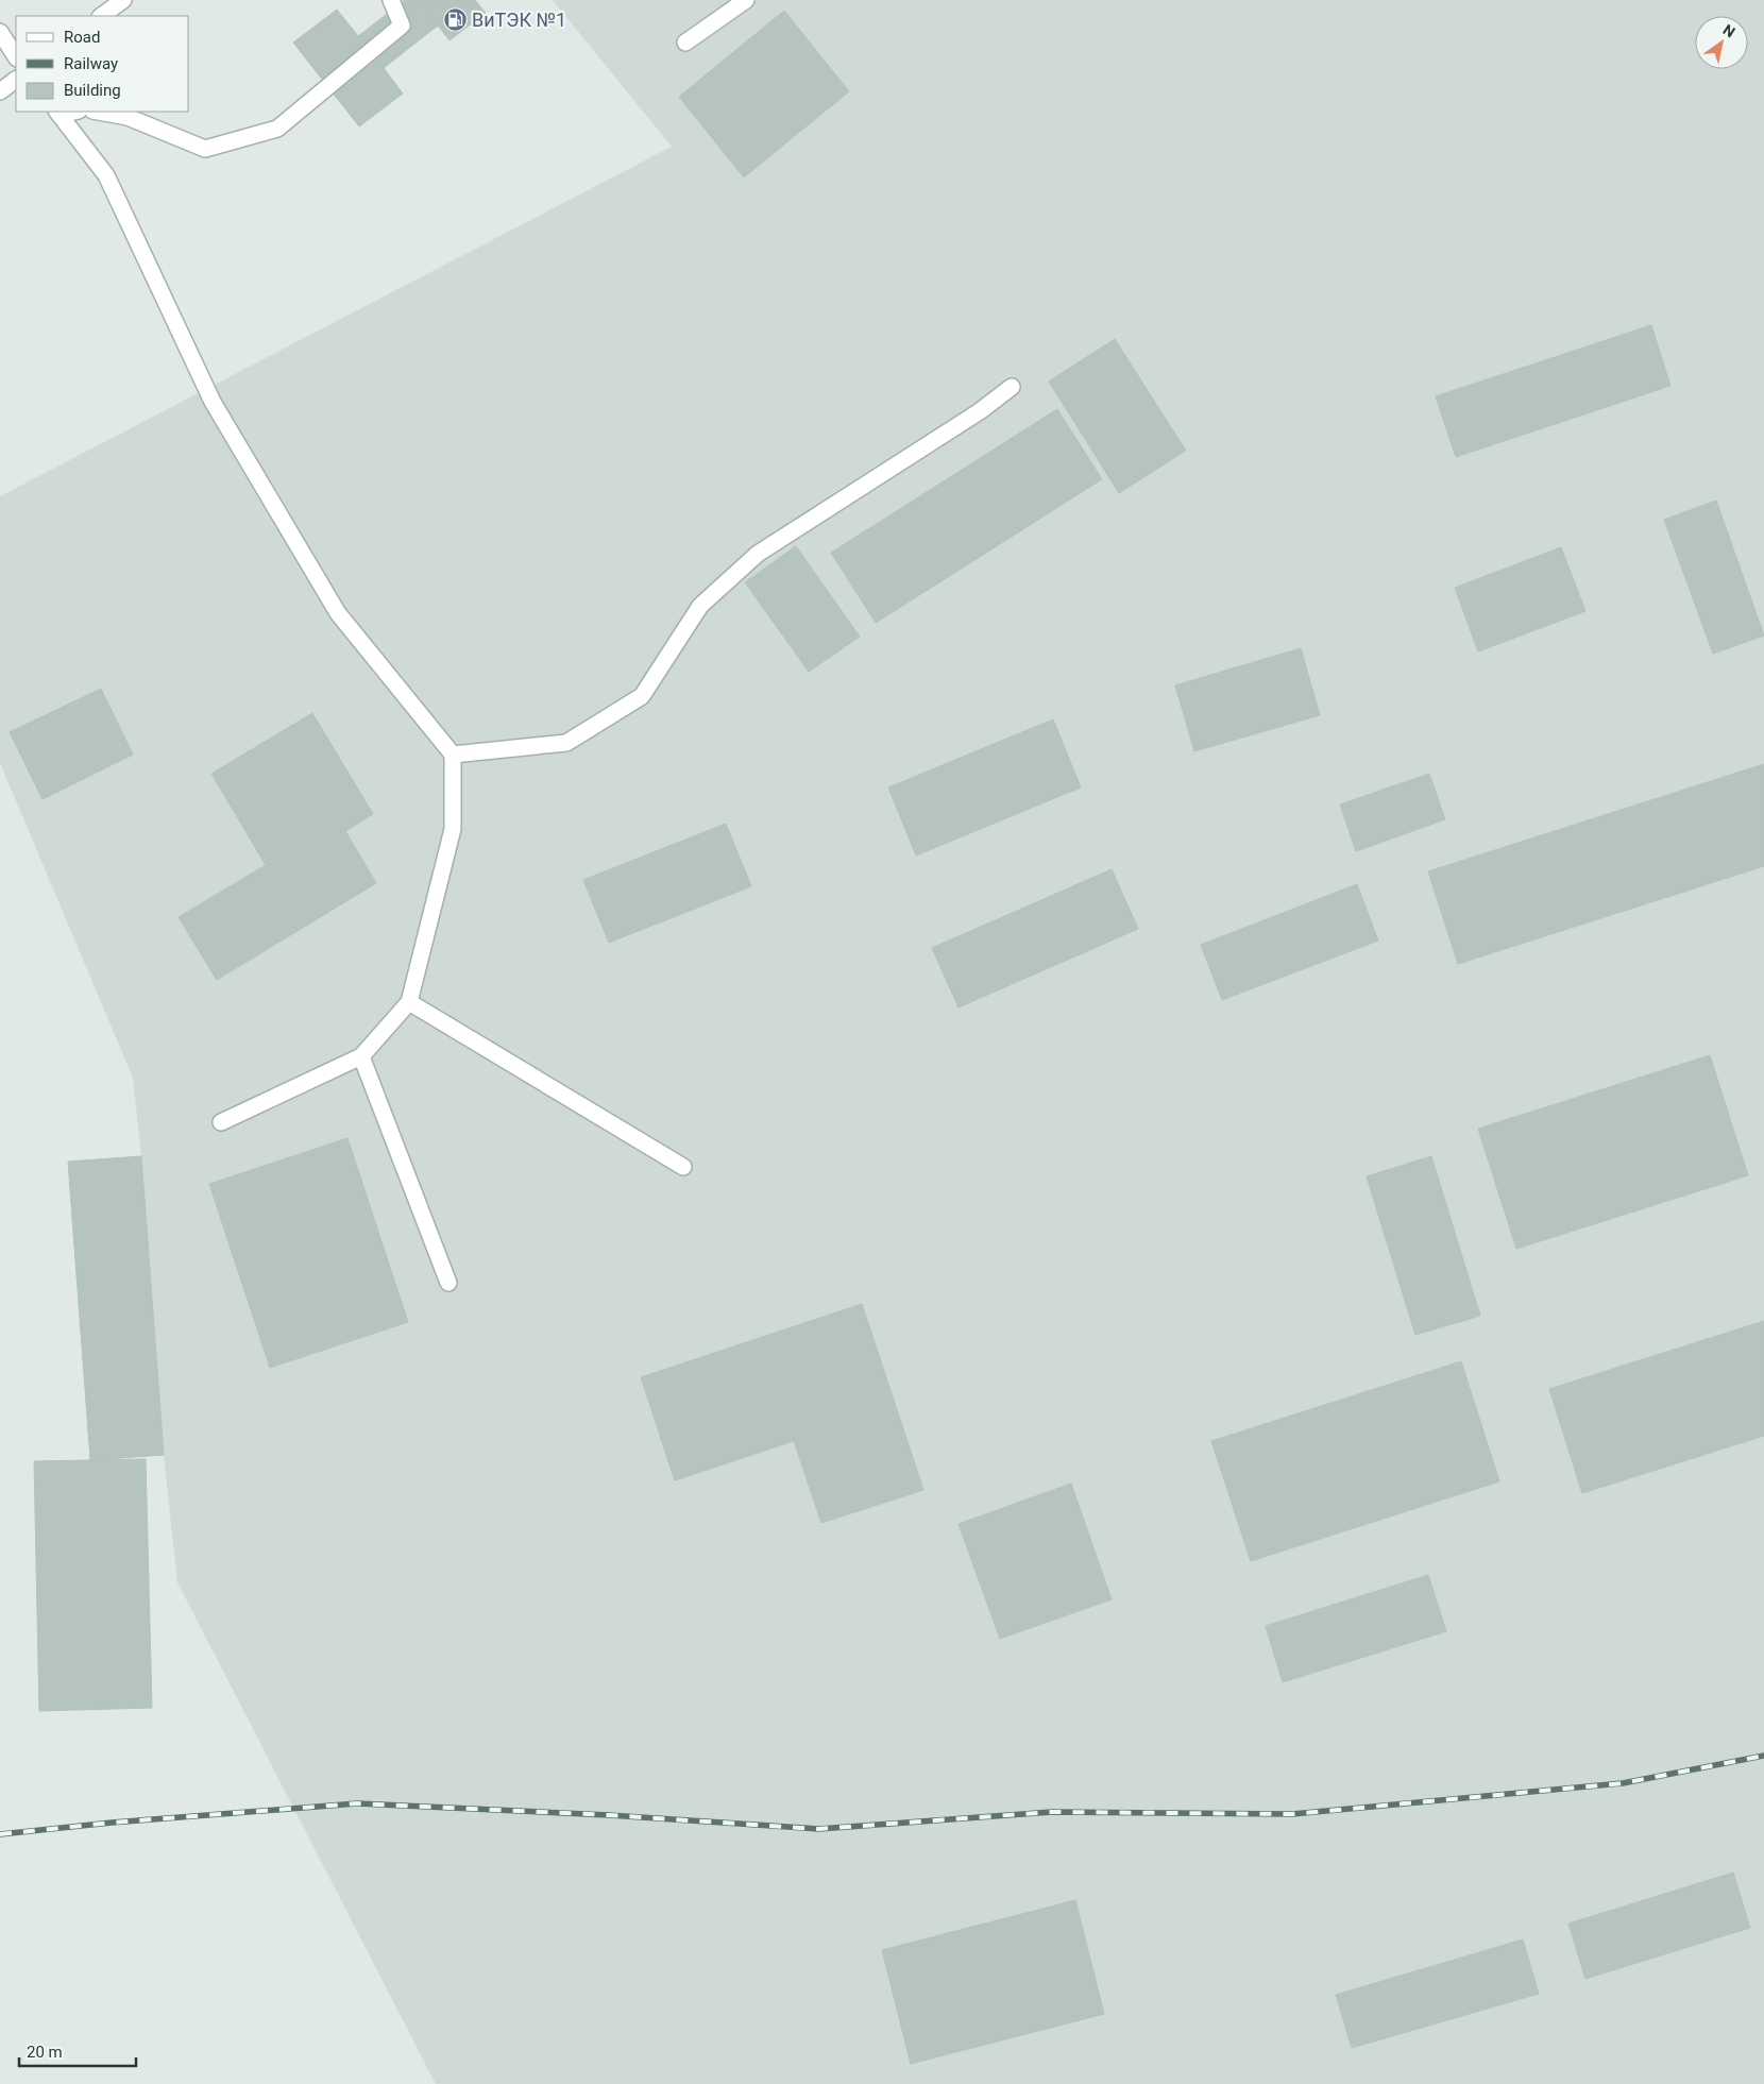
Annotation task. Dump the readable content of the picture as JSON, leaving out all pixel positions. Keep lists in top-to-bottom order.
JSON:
{
  "places": {
    "fuel station": ["ВиТЭК №1"]
  },
  "legend": ["Road", "Railway", "Building"],
  "scale_bar": "20 m",
  "north": "top right"
}
